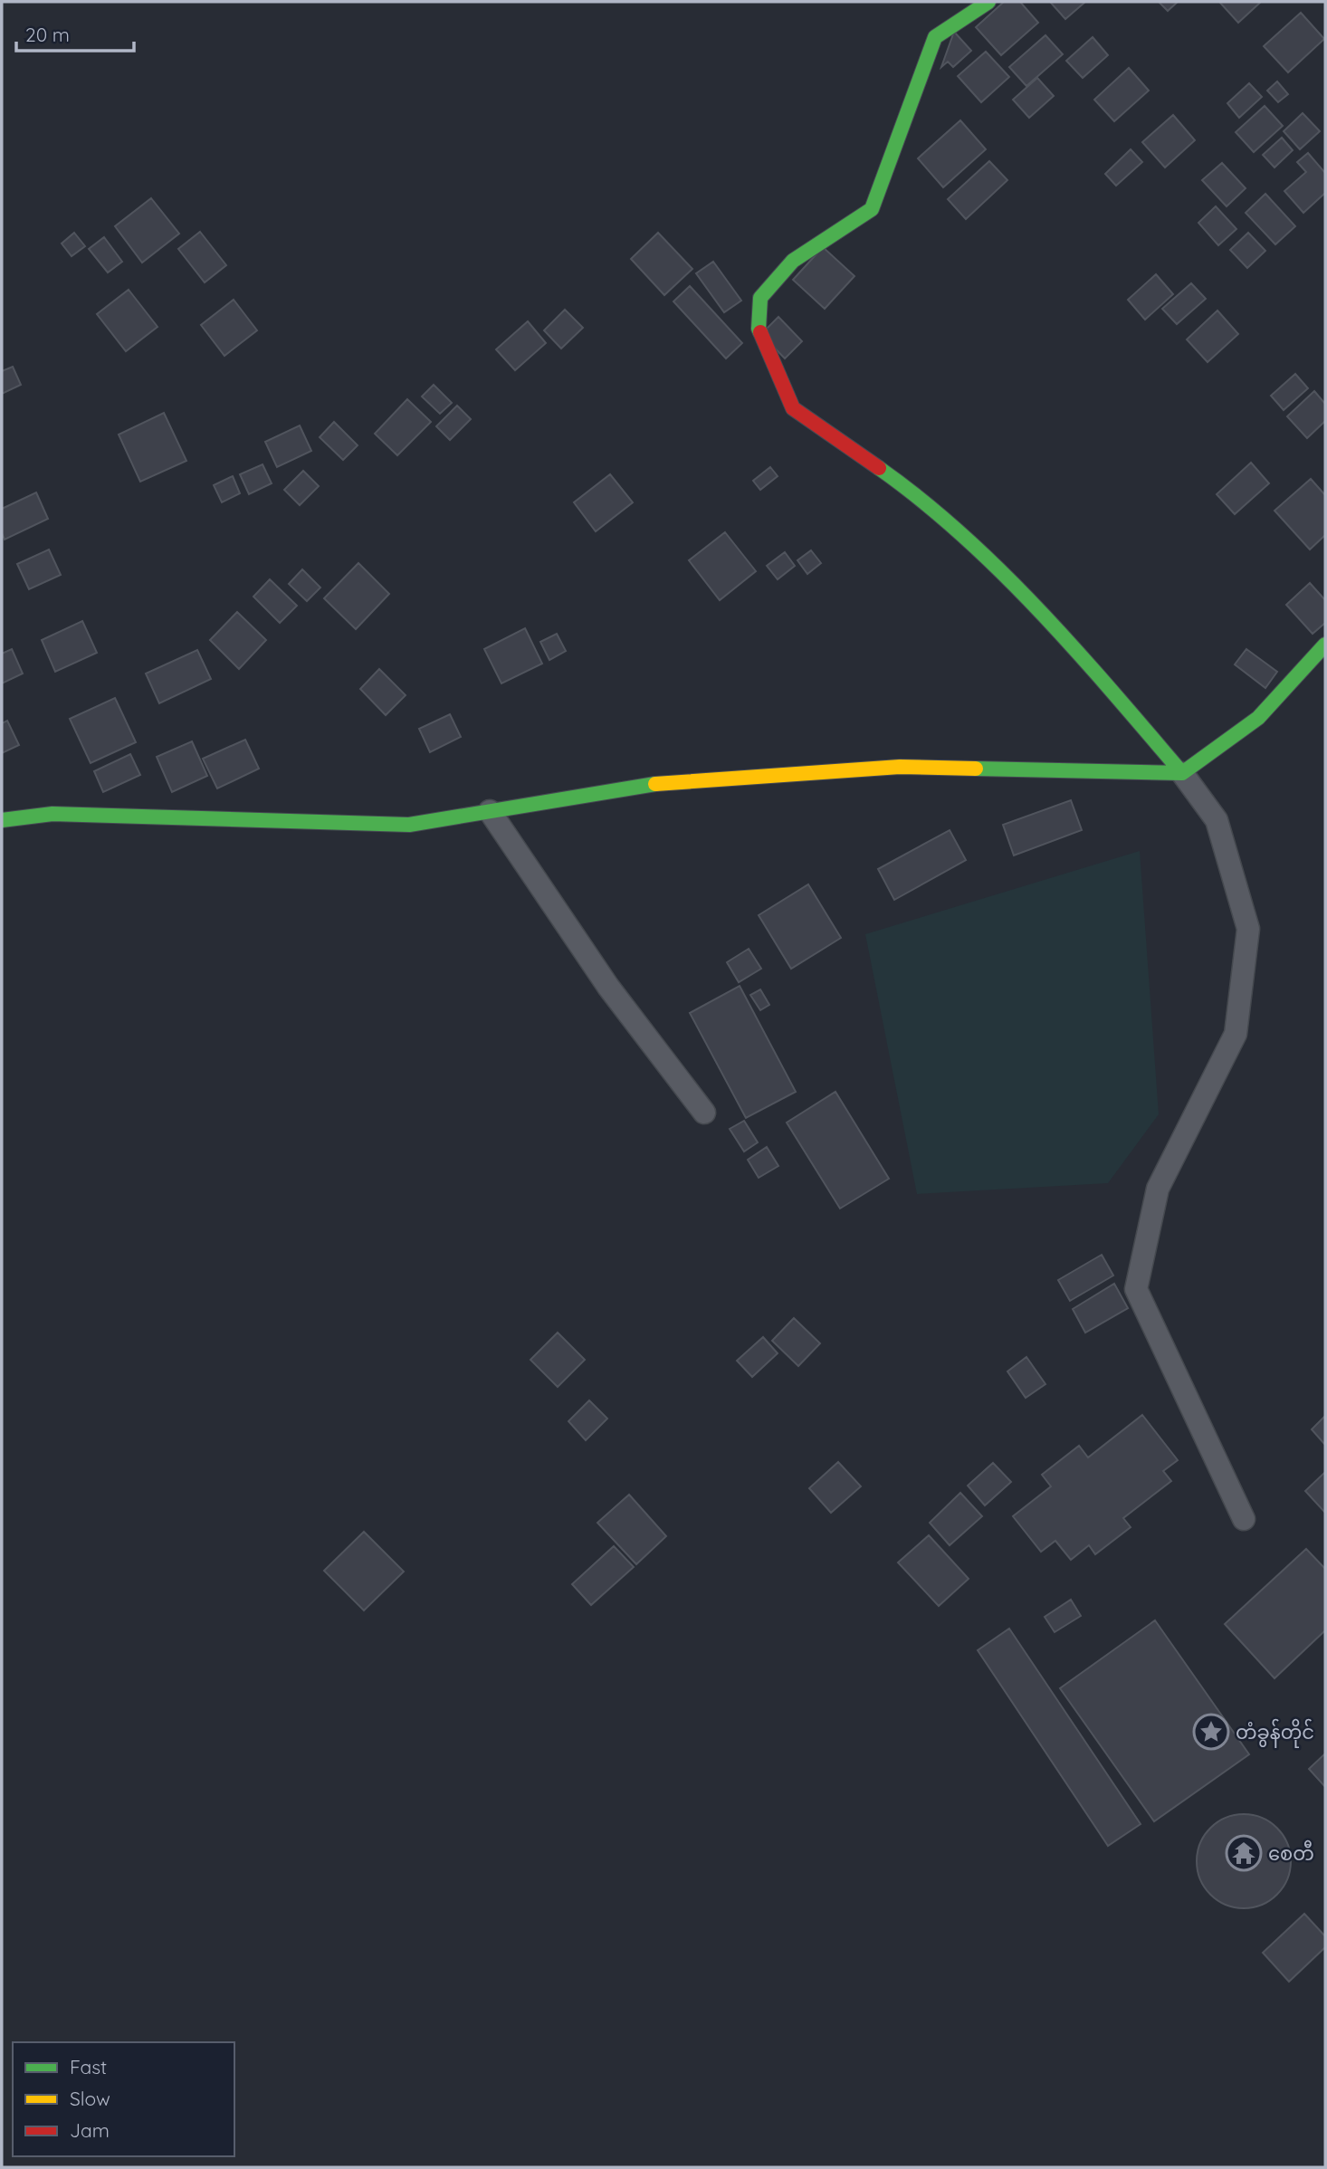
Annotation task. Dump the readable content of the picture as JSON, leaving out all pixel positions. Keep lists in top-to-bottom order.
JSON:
{
  "places": {
    "place": ["တံခွန်တိုင်"],
    "temple": ["စေတီ"]
  },
  "legend": ["Fast", "Slow", "Jam"],
  "scale_bar": "20 m"
}
